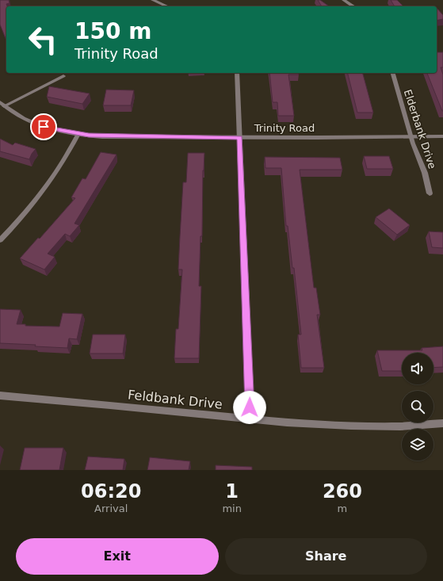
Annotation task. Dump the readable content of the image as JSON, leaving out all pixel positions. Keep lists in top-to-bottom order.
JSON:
{
  "streets": {
    "street": ["Trinity Road", "Elderbank Drive", "Feldbank Drive"]
  },
  "crossings": [
    ["Trinity Road", "Elderbank Drive"]
  ],
  "page": {
    "turn": ["150 m", "Trinity Road"],
    "eta": [
      "06:20",
      "Arrival",
      "1",
      "min",
      "260",
      "m"
    ],
    "buttons": ["Exit", "Share"]
  }
}
